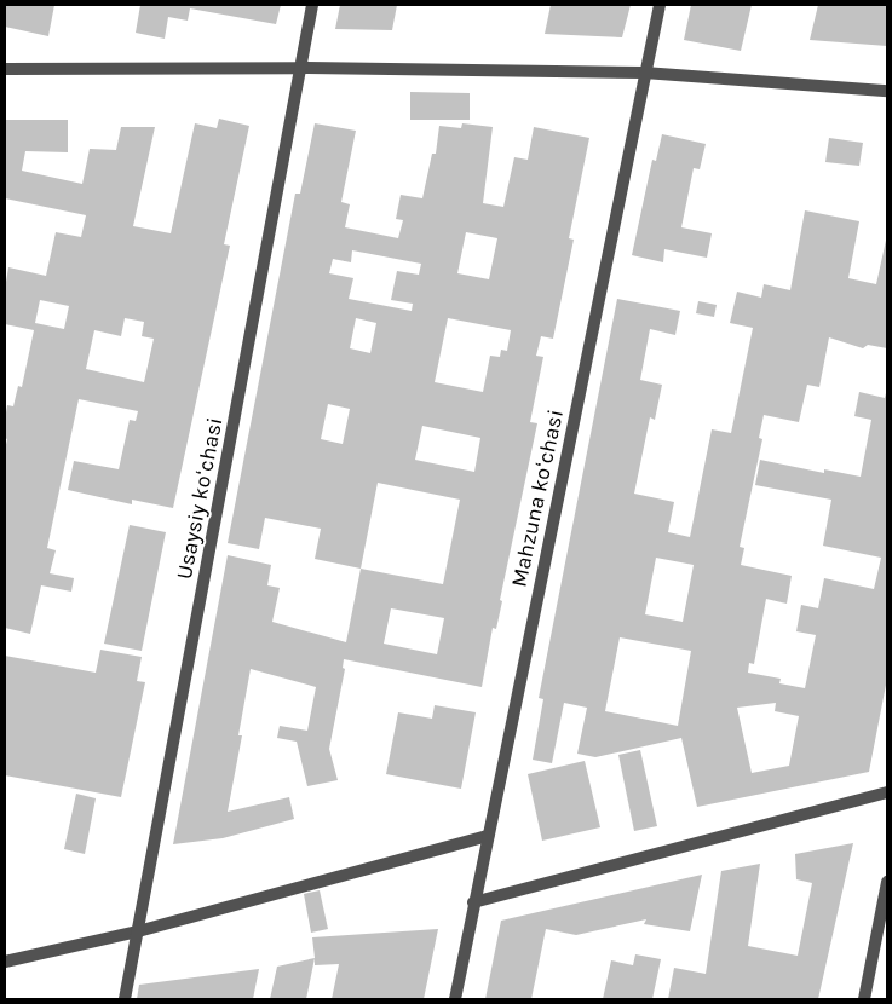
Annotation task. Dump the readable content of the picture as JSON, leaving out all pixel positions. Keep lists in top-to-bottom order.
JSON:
{
  "streets": {
    "street": ["Usaysiy koʻchasi", "Mahzuna koʻchasi"]
  }
}
